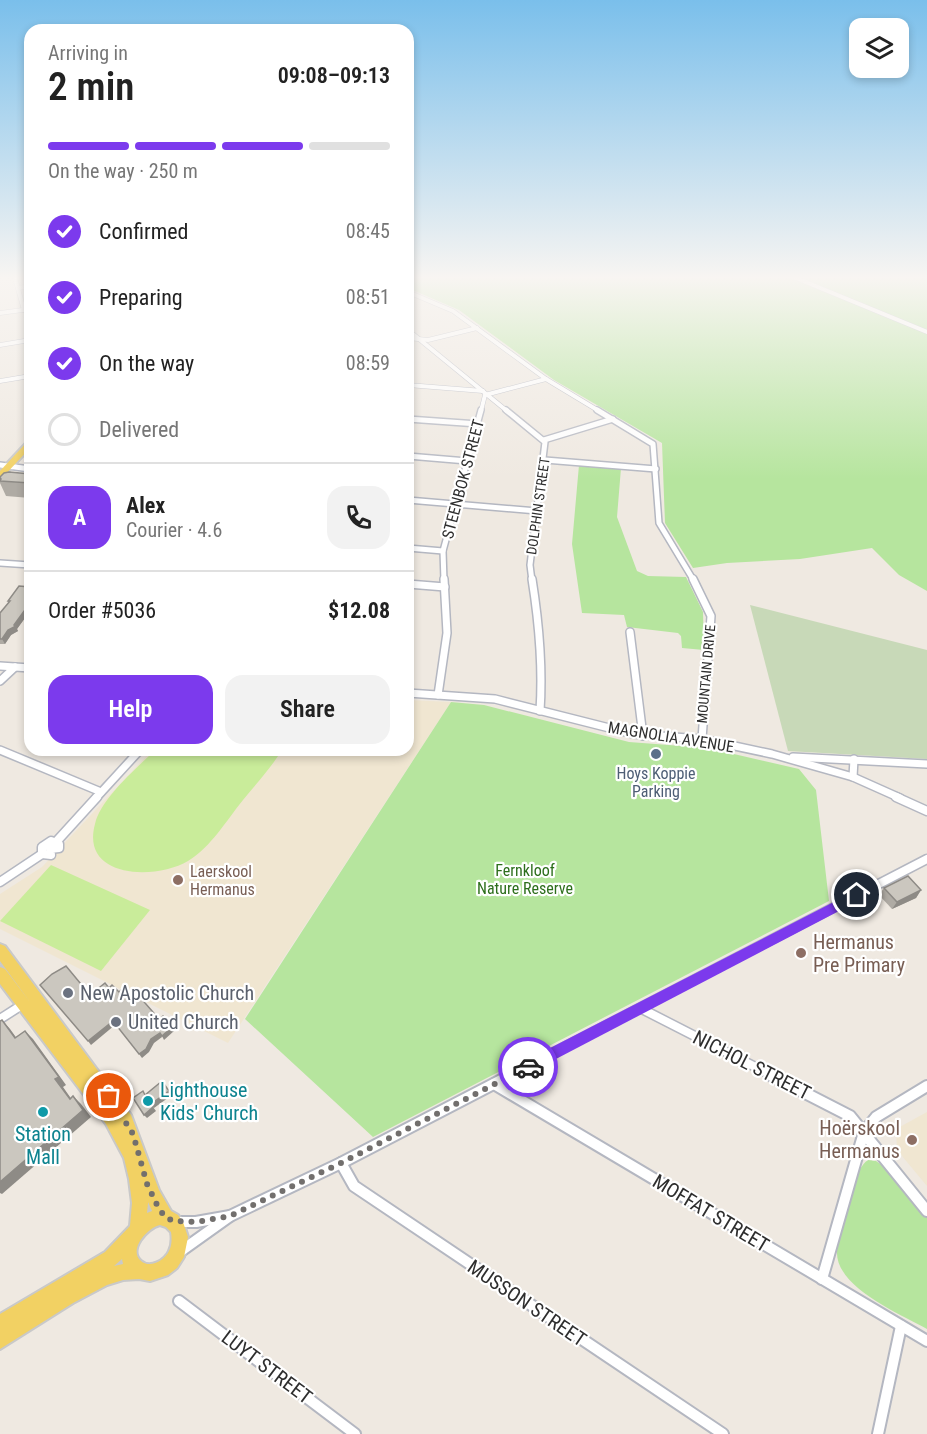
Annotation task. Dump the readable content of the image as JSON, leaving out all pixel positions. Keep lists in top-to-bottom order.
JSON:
{
  "streets": {
    "street": [
      "STEENBOK STREET",
      "DOLPHIN STREET",
      "MOUNTAIN DRIVE",
      "MAGNOLIA AVENUE",
      "NICHOL STREET",
      "MOFFAT STREET",
      "MUSSON STREET",
      "LUYT STREET"
    ]
  },
  "crossings": [
    ["STEENBOK STREET", "DOLPHIN STREET"],
    ["STEENBOK STREET", "MAGNOLIA AVENUE"],
    ["DOLPHIN STREET", "MAGNOLIA AVENUE"],
    ["MOUNTAIN DRIVE", "MAGNOLIA AVENUE"]
  ],
  "parks": ["Fernkloof Nature Reserve"],
  "places": [
    "Hoys Koppie Parking",
    "Laerskool Hermanus",
    "Hermanus Pre Primary",
    "New Apostolic Church",
    "United Church",
    "Lighthouse Kids' Church",
    "Station Mall",
    "Hoërskool Hermanus"
  ],
  "page": {
    "heading": ["2 min", "Arriving in", "09:08–09:13"],
    "panel": [
      "Alex",
      "Courier · 4.6",
      "Order #5036",
      "$12.08"
    ],
    "bar": "On the way · 250 m",
    "list": [
      ["Confirmed", "08:45"],
      ["Preparing", "08:51"],
      ["On the way", "08:59"],
      "Delivered"
    ],
    "round": "A",
    "buttons": ["Help", "Share"]
  }
}
